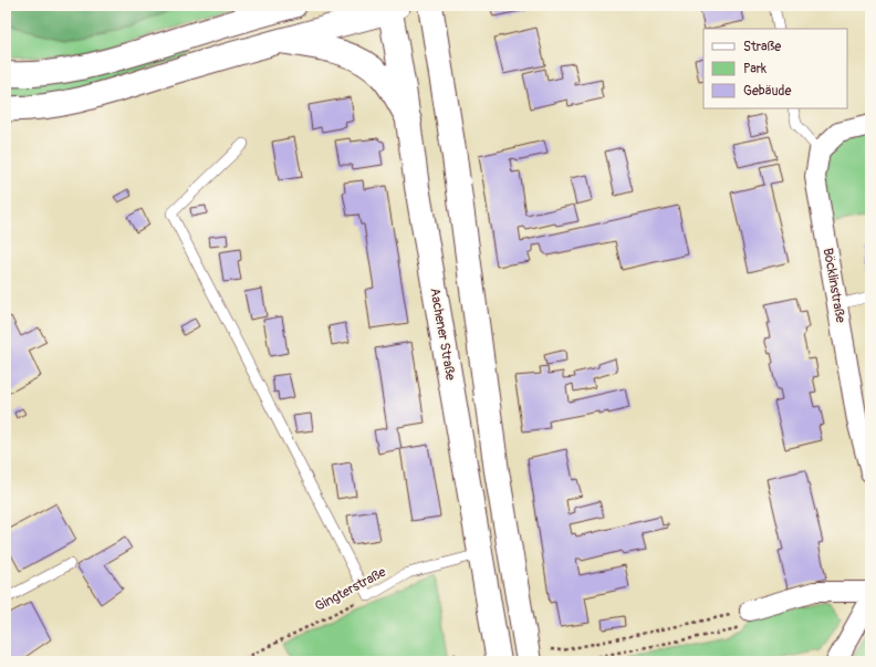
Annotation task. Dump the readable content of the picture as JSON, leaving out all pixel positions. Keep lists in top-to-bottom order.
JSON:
{
  "streets": {
    "main road": ["Aachener Straße"],
    "street": ["Böcklinstraße"],
    "lane": ["Gingterstraße"]
  },
  "crossings": [
    ["Aachener Straße", "Gingterstraße"]
  ],
  "legend": ["Straße", "Park", "Gebäude"]
}
